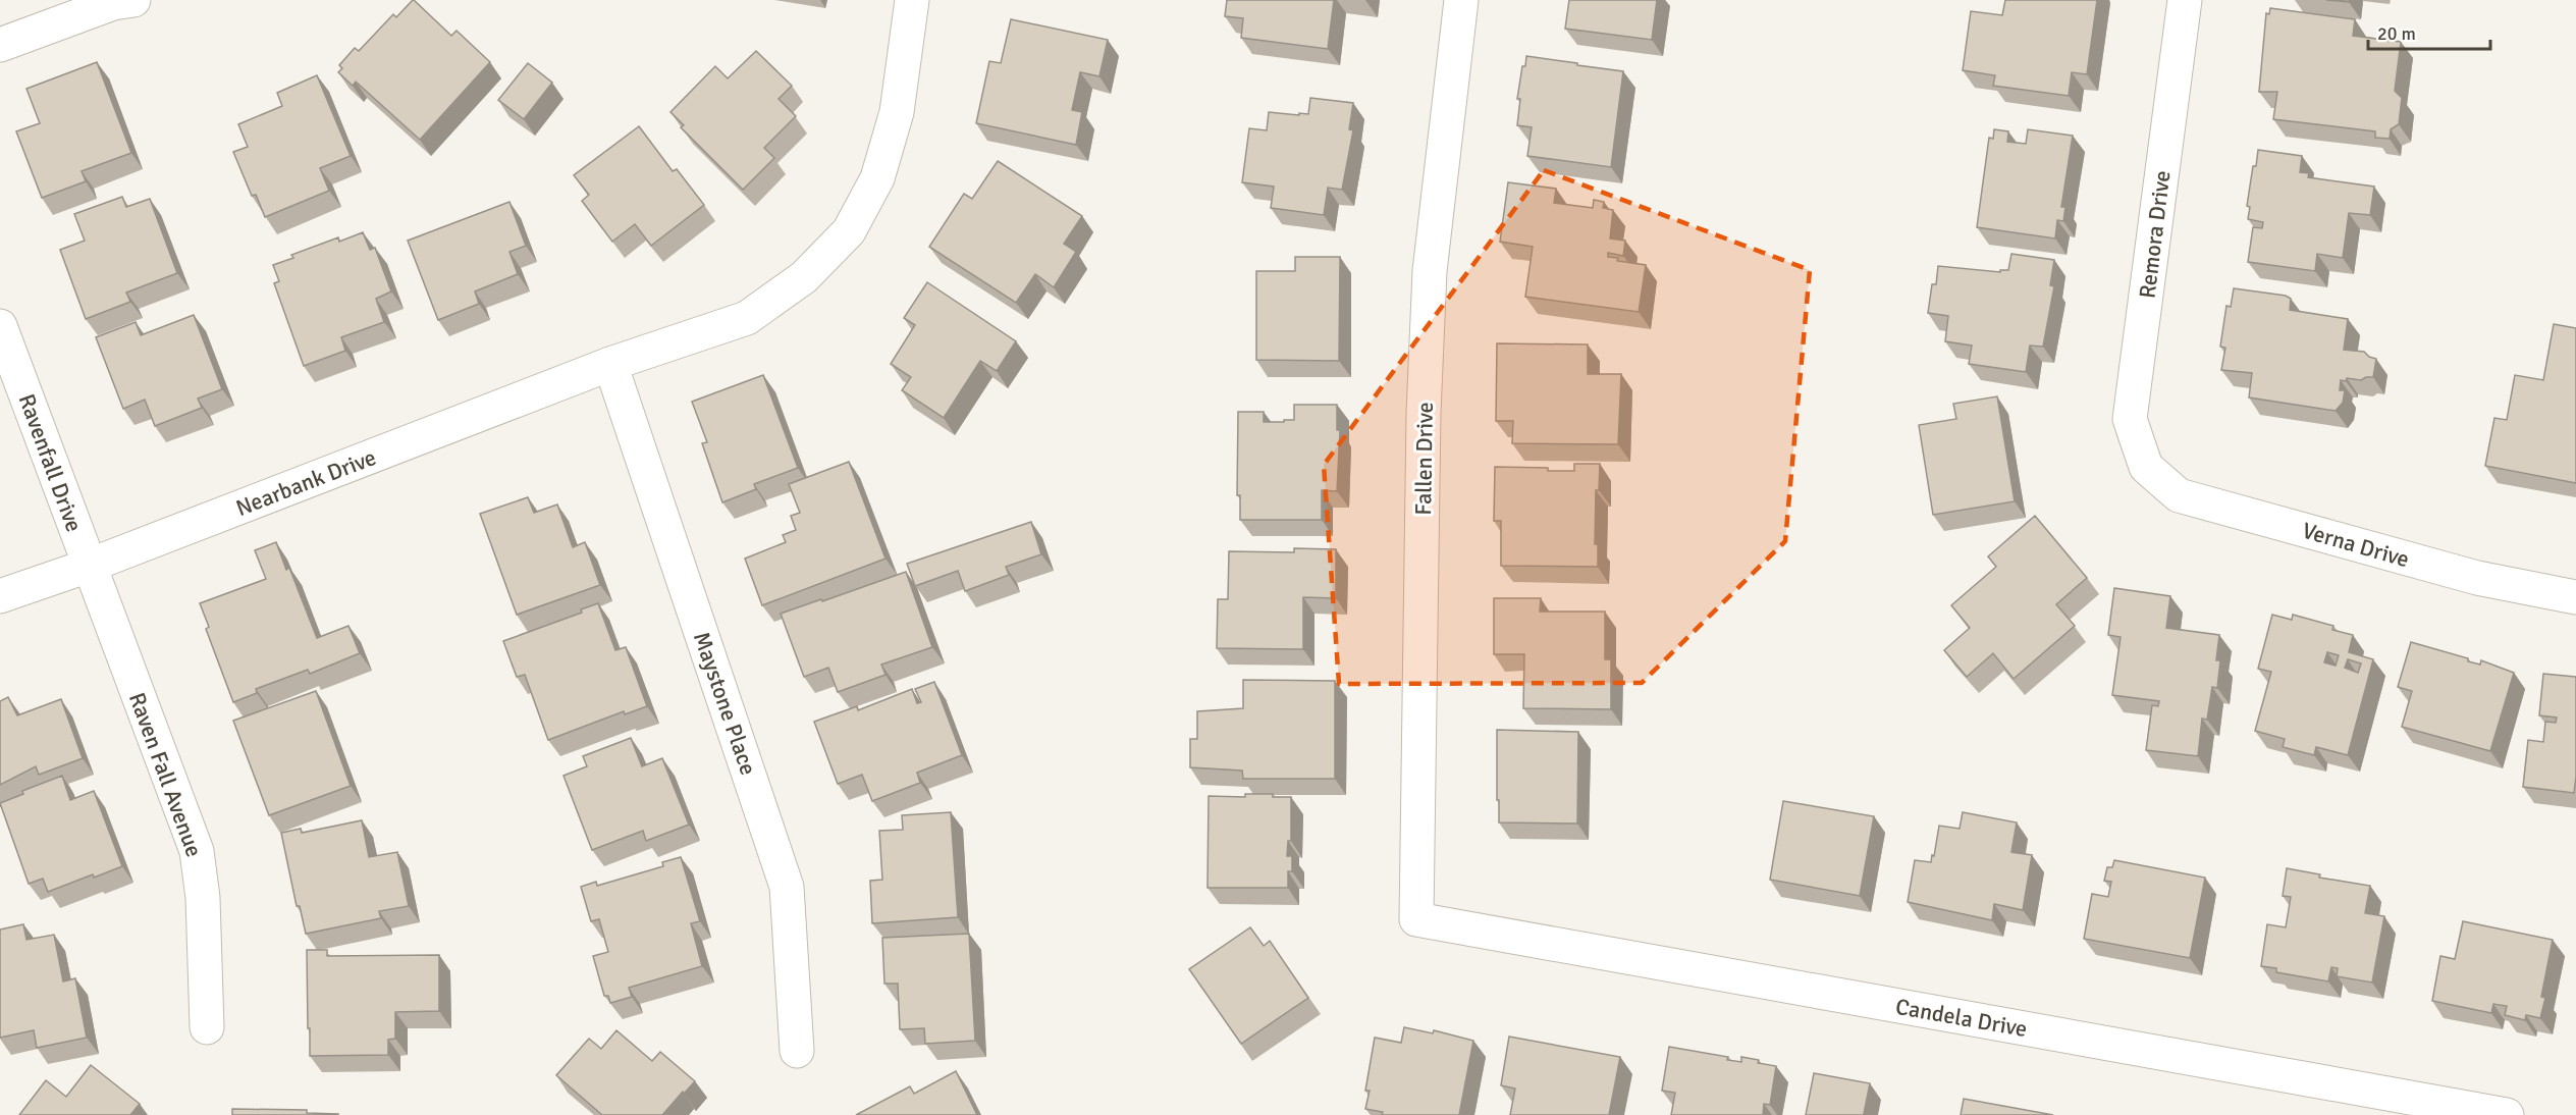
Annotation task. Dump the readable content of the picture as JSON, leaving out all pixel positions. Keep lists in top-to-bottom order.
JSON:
{
  "streets": {
    "street": [
      "Remora Drive",
      "Fallen Drive",
      "Ravenfall Drive",
      "Nearbank Drive",
      "Verna Drive",
      "Maystone Place",
      "Raven Fall Avenue",
      "Candela Drive"
    ]
  },
  "crossings": [
    ["Remora Drive", "Verna Drive"],
    ["Fallen Drive", "Candela Drive"],
    ["Ravenfall Drive", "Nearbank Drive"],
    ["Ravenfall Drive", "Raven Fall Avenue"],
    ["Nearbank Drive", "Maystone Place"],
    ["Nearbank Drive", "Raven Fall Avenue"]
  ],
  "scale_bar": "20 m"
}
